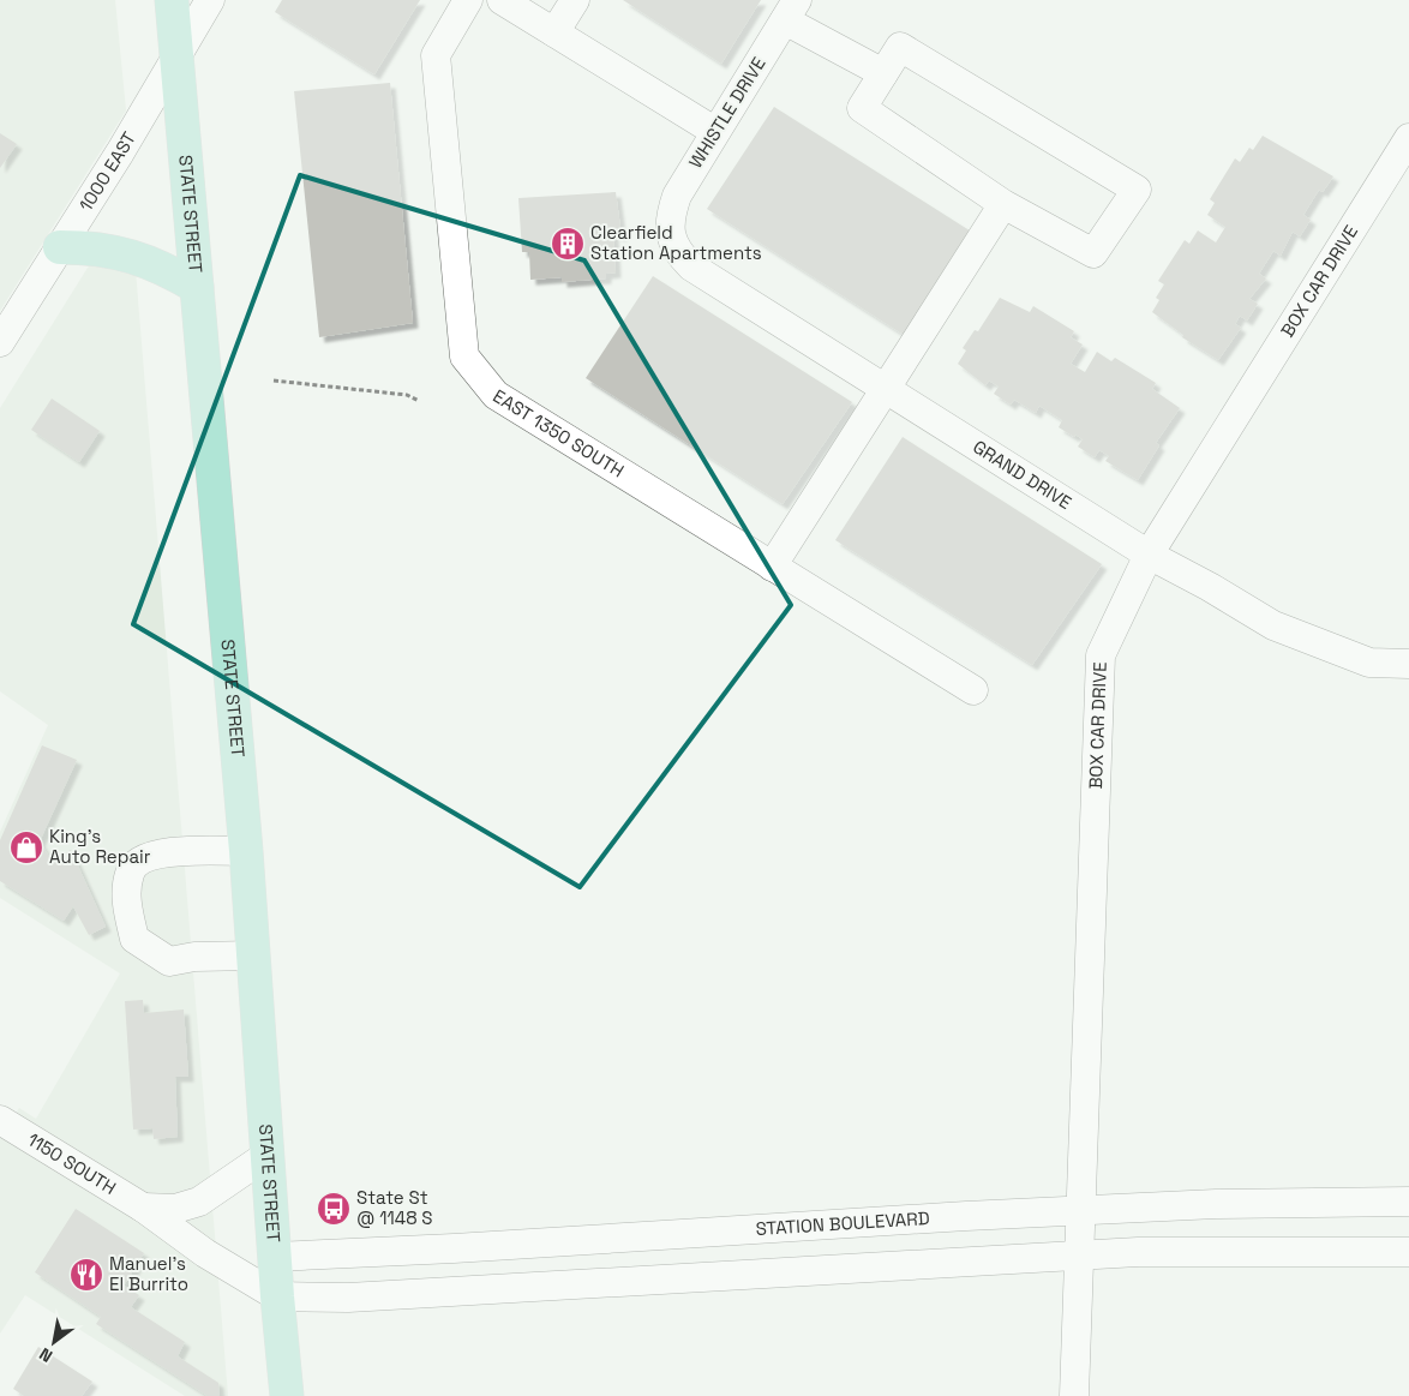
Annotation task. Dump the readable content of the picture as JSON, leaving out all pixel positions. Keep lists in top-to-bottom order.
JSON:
{
  "streets": {
    "main road": ["STATE STREET"],
    "street": [
      "WHISTLE DRIVE",
      "1000 EAST",
      "BOX CAR DRIVE",
      "EAST 1350 SOUTH",
      "GRAND DRIVE",
      "1150 SOUTH",
      "STATION BOULEVARD"
    ]
  },
  "crossings": [
    ["WHISTLE DRIVE", "GRAND DRIVE"],
    ["1000 EAST", "STATE STREET"],
    ["STATE STREET", "1150 SOUTH"],
    ["STATE STREET", "STATION BOULEVARD"],
    ["BOX CAR DRIVE", "GRAND DRIVE"],
    ["BOX CAR DRIVE", "STATION BOULEVARD"]
  ],
  "places": {
    "building": ["Clearfield Station Apartments"],
    "shop": ["King's Auto Repair"],
    "bus stop": ["State St @ 1148 S"],
    "restaurant": ["Manuel's El Burrito"]
  },
  "north": "bottom left"
}
